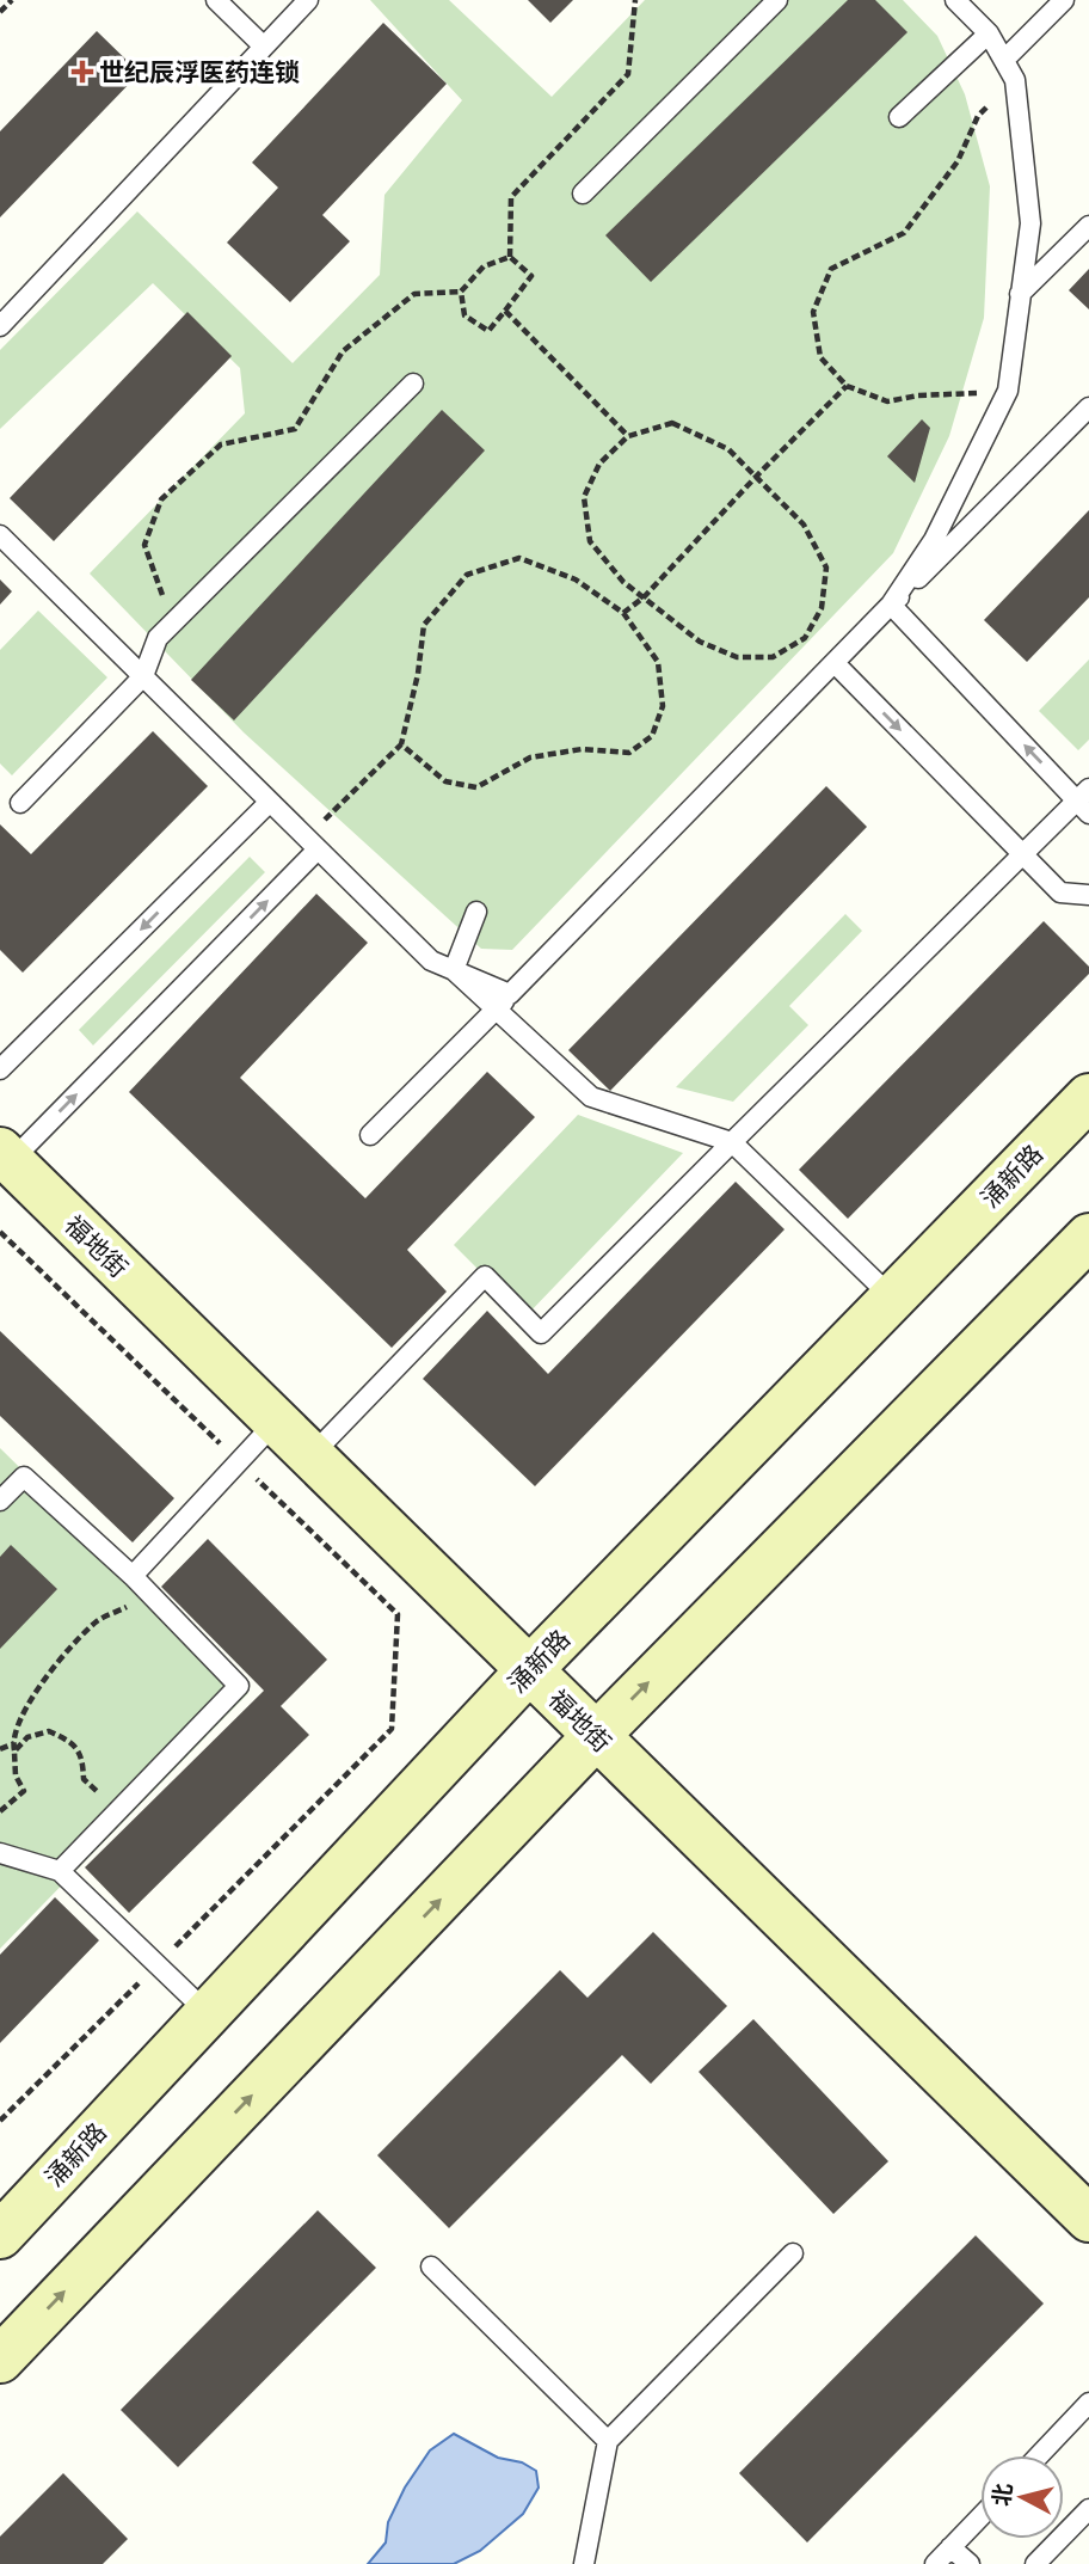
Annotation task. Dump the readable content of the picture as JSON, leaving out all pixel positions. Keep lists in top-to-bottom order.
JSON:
{
  "streets": {
    "street": ["涌新路", "福地街"]
  },
  "crossings": [
    ["涌新路", "福地街"]
  ],
  "places": {
    "health": ["世纪辰浮医药连锁"]
  },
  "north": "left"
}
